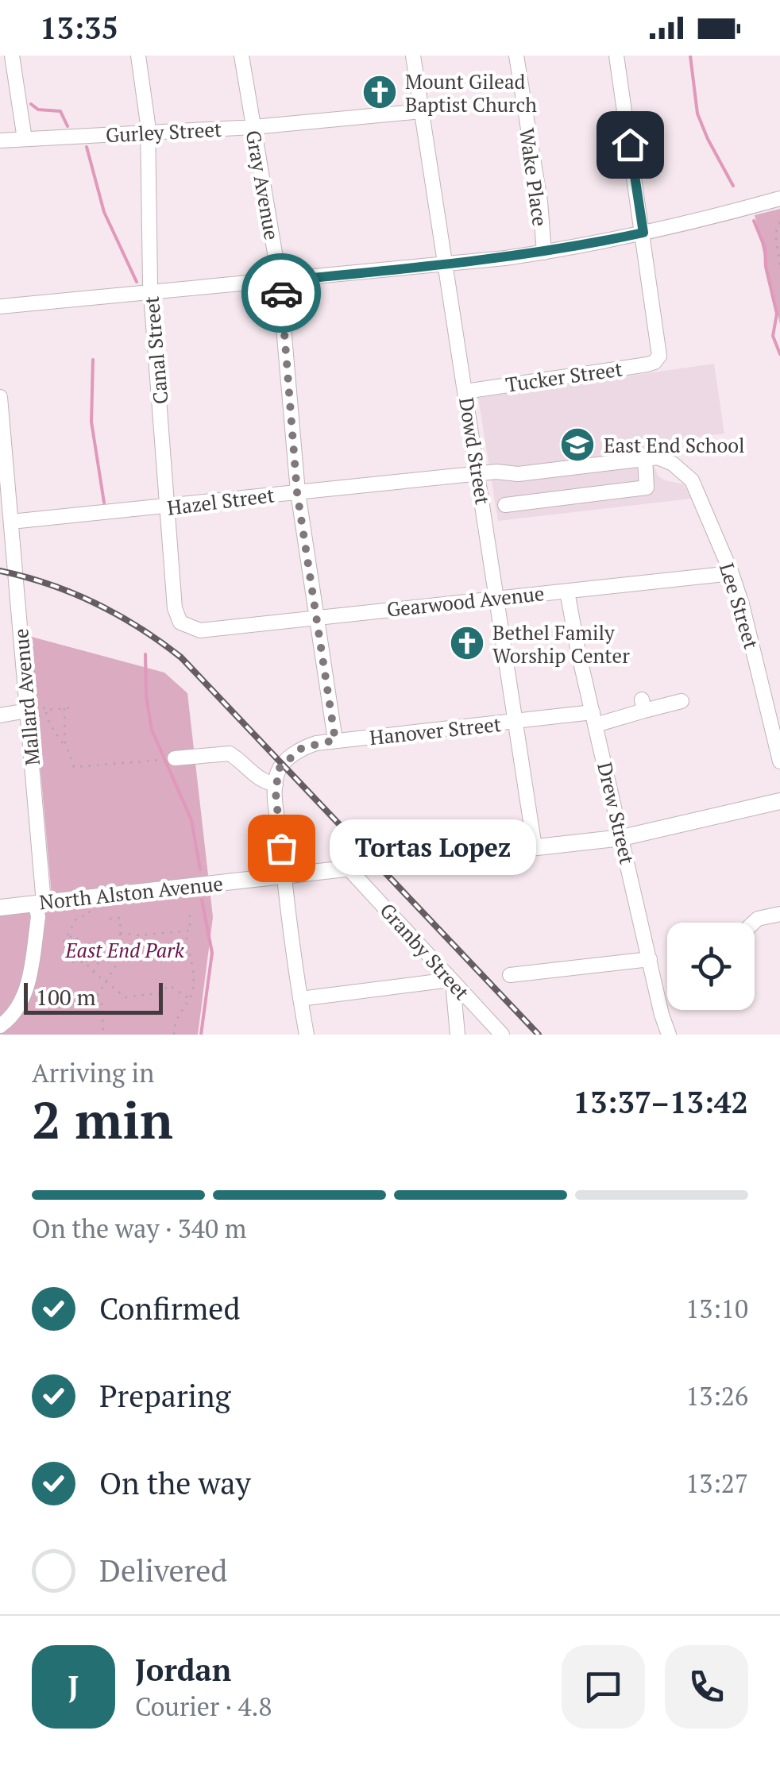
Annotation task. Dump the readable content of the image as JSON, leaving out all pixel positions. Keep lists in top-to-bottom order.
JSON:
{
  "streets": {
    "main road": ["North Alston Avenue"],
    "street": [
      "Gurley Street",
      "Wake Place",
      "Gray Avenue",
      "Canal Street",
      "Tucker Street",
      "Dowd Street",
      "Hazel Street",
      "Gearwood Avenue",
      "Lee Street",
      "Mallard Avenue",
      "Hanover Street",
      "Drew Street",
      "Granby Street"
    ]
  },
  "crossings": [
    ["Gurley Street", "Gray Avenue"],
    ["Gurley Street", "Canal Street"],
    ["Gurley Street", "Dowd Street"],
    ["Gray Avenue", "Hazel Street"],
    ["Gray Avenue", "Gearwood Avenue"],
    ["Gray Avenue", "Hanover Street"],
    ["Canal Street", "Hazel Street"],
    ["Canal Street", "Gearwood Avenue"],
    ["Tucker Street", "Dowd Street"],
    ["Dowd Street", "Hazel Street"],
    ["Dowd Street", "Gearwood Avenue"],
    ["Dowd Street", "Hanover Street"],
    ["Dowd Street", "North Alston Avenue"],
    ["Hazel Street", "Lee Street"],
    ["Hazel Street", "Mallard Avenue"],
    ["Gearwood Avenue", "Lee Street"],
    ["Gearwood Avenue", "Drew Street"],
    ["Mallard Avenue", "North Alston Avenue"],
    ["Hanover Street", "Drew Street"],
    ["Drew Street", "North Alston Avenue"],
    ["North Alston Avenue", "Granby Street"]
  ],
  "parks": ["East End Park"],
  "places": {
    "church": ["Mount Gilead Baptist Church", "Bethel Family Worship Center"],
    "school or university": ["East End School"],
    "other": ["Tortas Lopez"]
  },
  "scale_bar": "100 m",
  "page": {
    "status": "13:35",
    "bubble": "Tortas Lopez",
    "scale": "100 m",
    "heading": ["2 min", "Arriving in", "13:37–13:42"],
    "panel": ["Jordan", "Courier · 4.8"],
    "bar": "On the way · 340 m",
    "list": [
      ["Confirmed", "13:10"],
      ["Preparing", "13:26"],
      ["On the way", "13:27"],
      "Delivered"
    ],
    "round": "J"
  }
}
